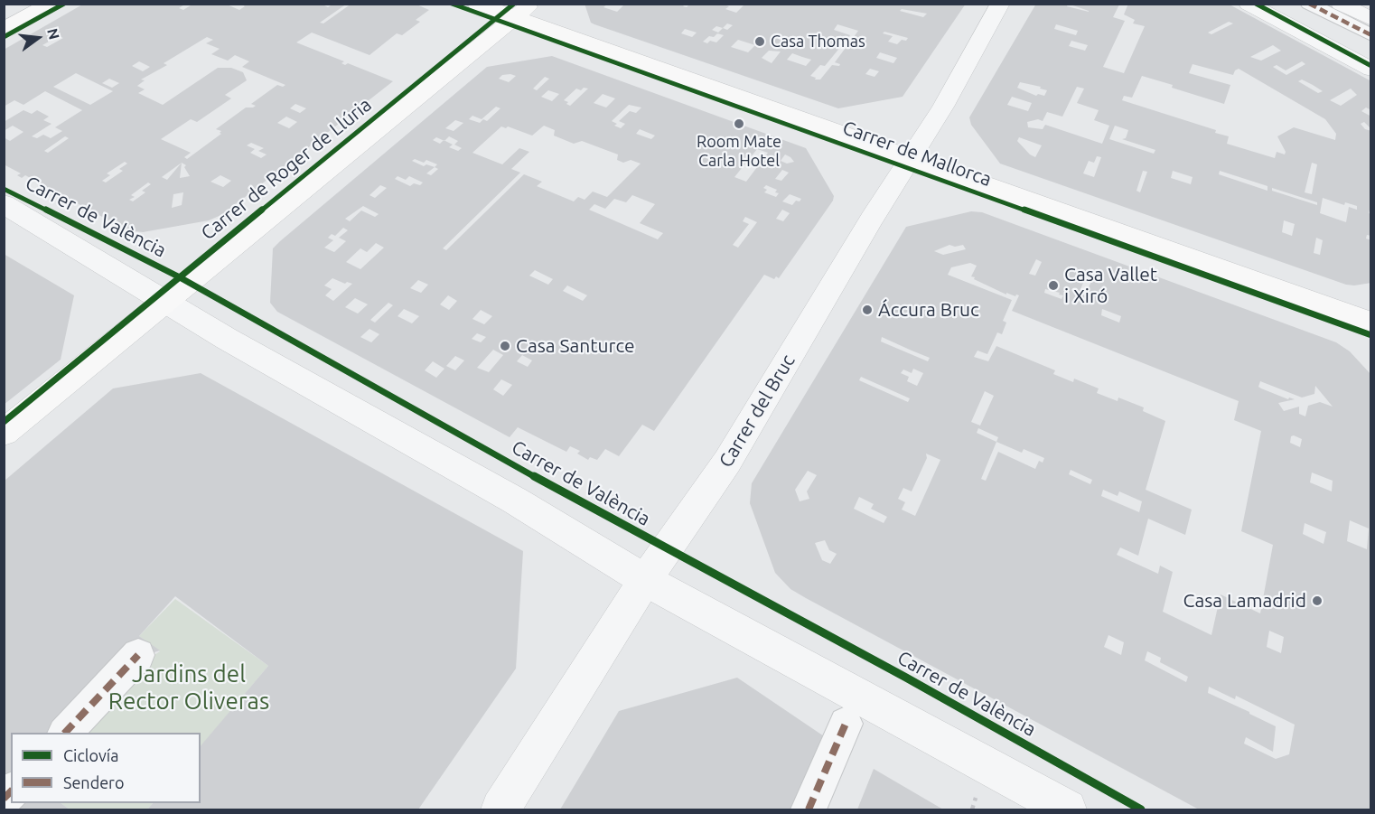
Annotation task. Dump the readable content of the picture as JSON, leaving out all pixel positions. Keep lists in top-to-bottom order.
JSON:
{
  "streets": {
    "main road": ["Carrer de Mallorca", "Carrer de Roger de Llúria"],
    "street": ["Carrer de València", "Carrer del Bruc"]
  },
  "crossings": [
    ["Carrer de Mallorca", "Carrer de Roger de Llúria"],
    ["Carrer de Mallorca", "Carrer del Bruc"],
    ["Carrer de Roger de Llúria", "Carrer de València"],
    ["Carrer de València", "Carrer del Bruc"]
  ],
  "parks": ["Jardins del Rector Oliveras"],
  "places": [
    "Casa Thomas",
    "Room Mate Carla Hotel",
    "Casa Vallet i Xiró",
    "Áccura Bruc",
    "Casa Santurce",
    "Casa Lamadrid"
  ],
  "legend": ["Ciclovía", "Sendero"],
  "north": "right"
}
